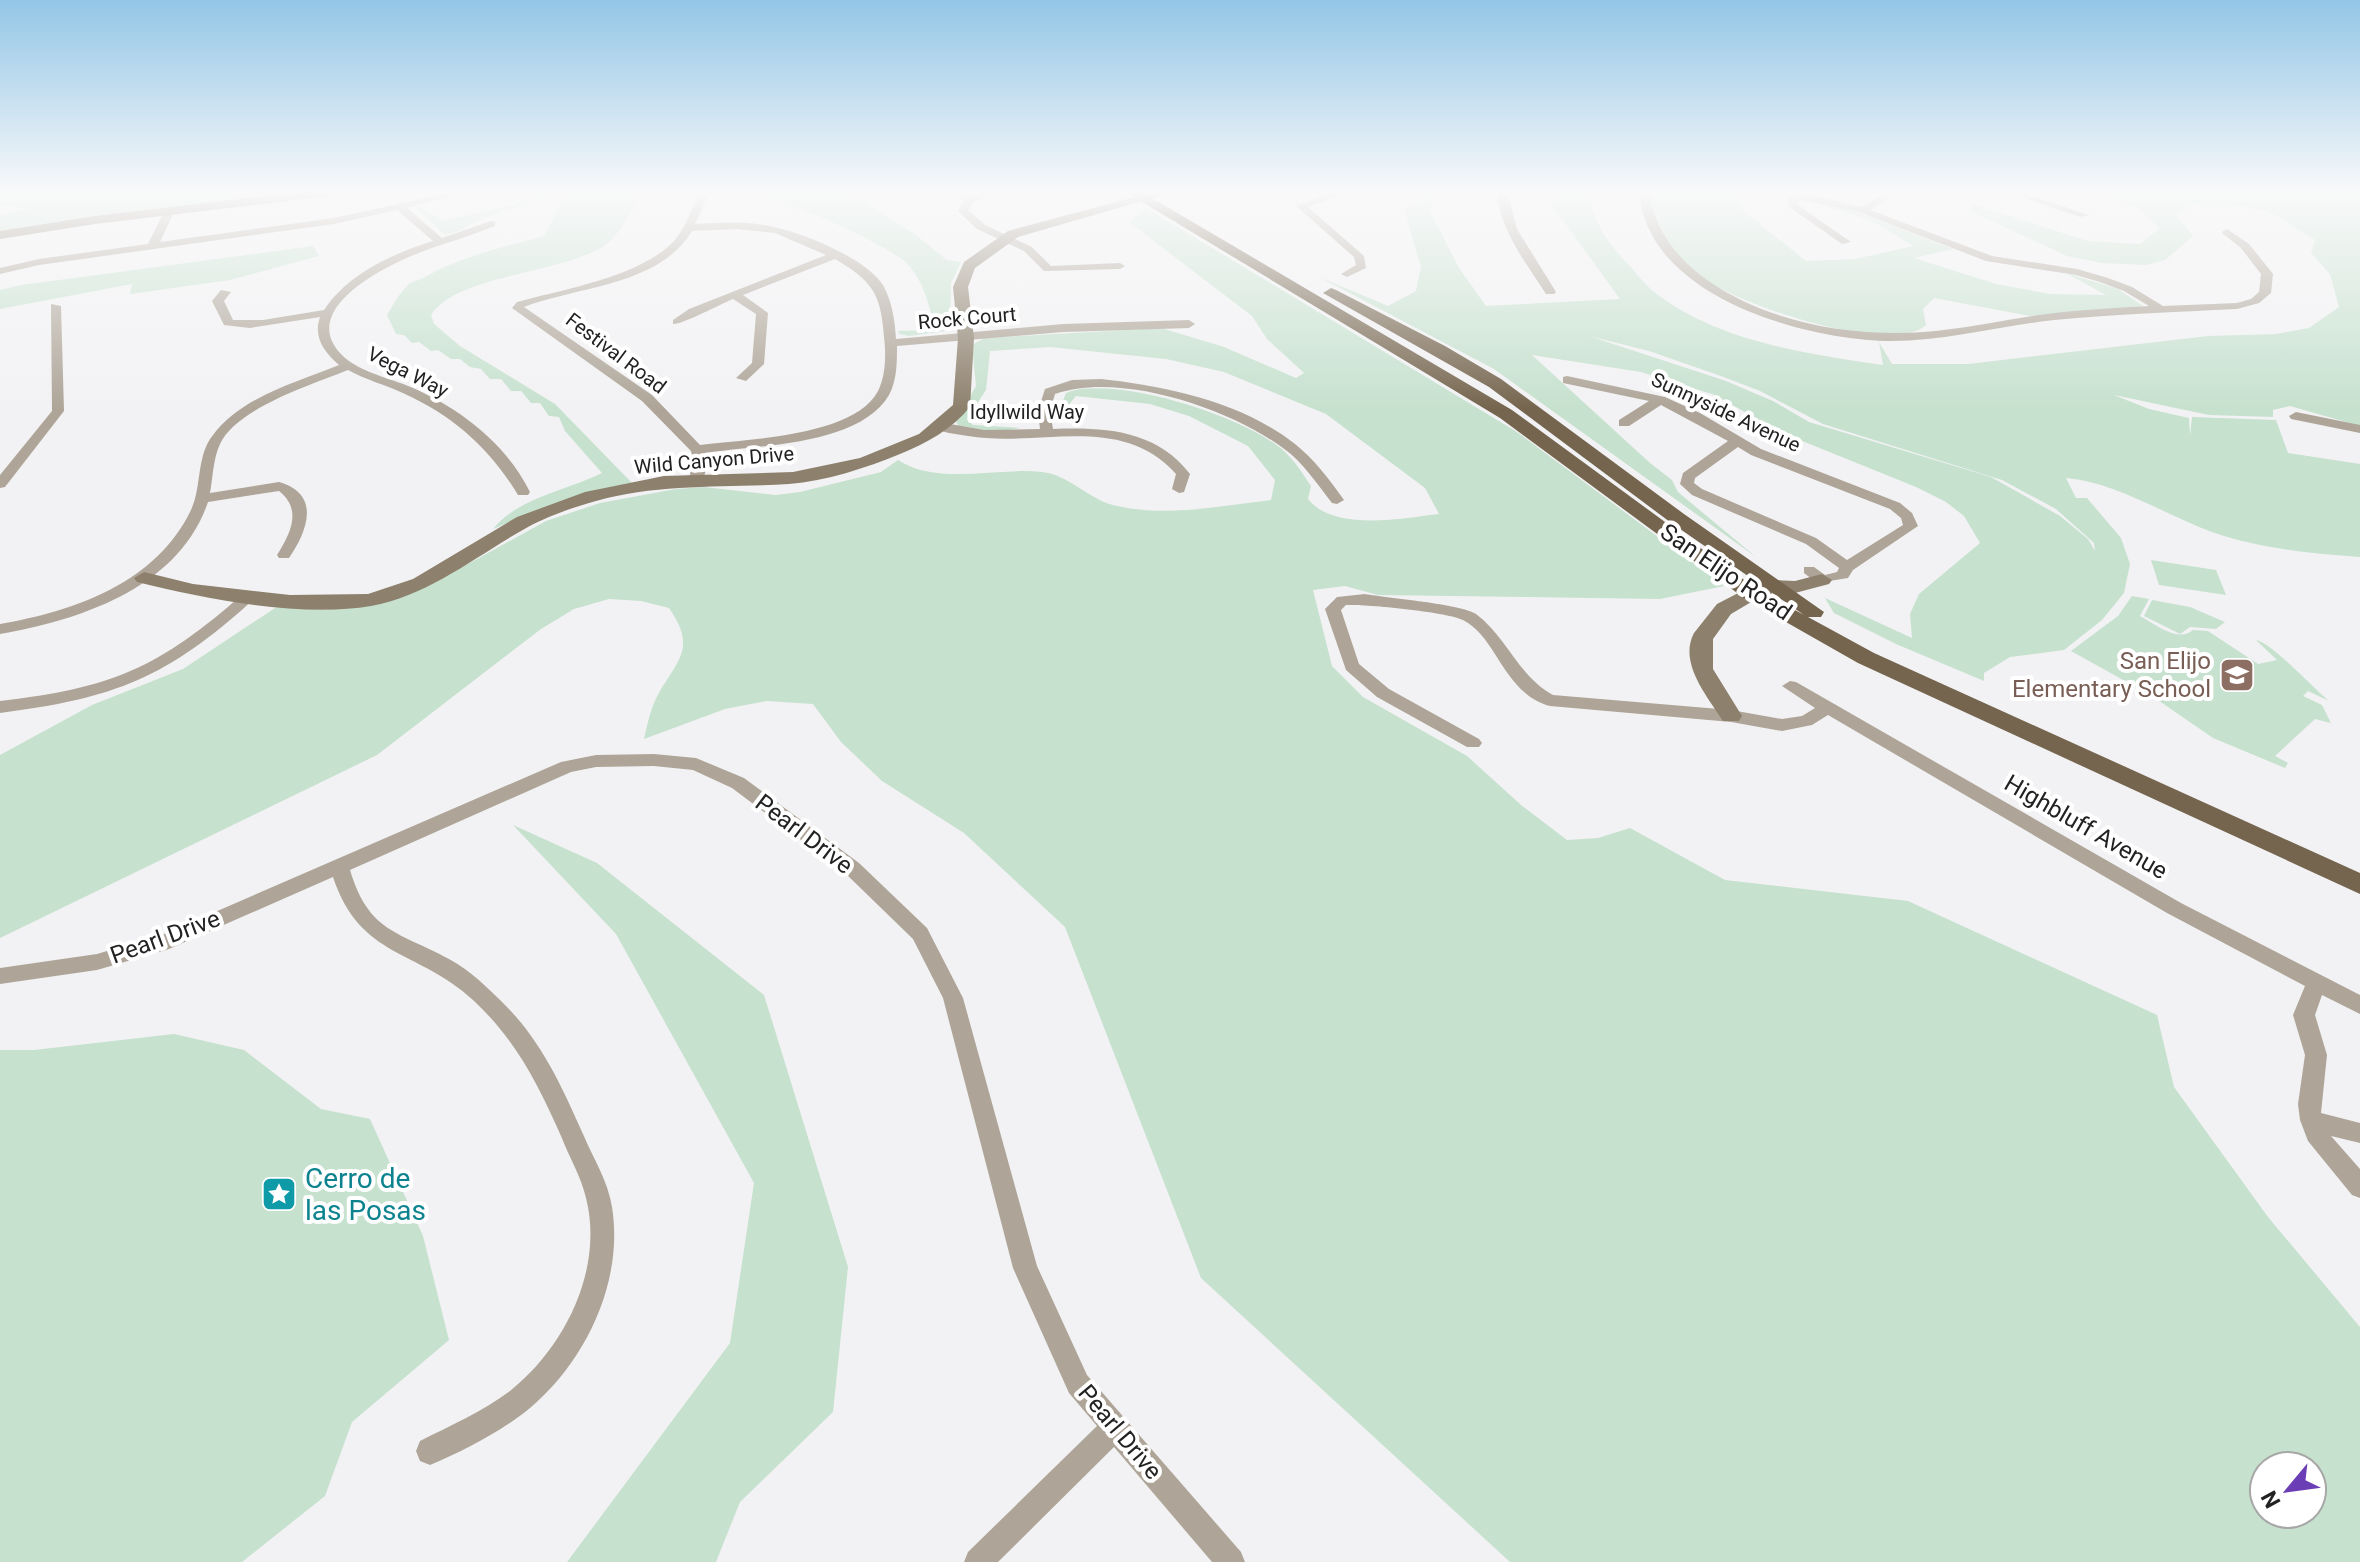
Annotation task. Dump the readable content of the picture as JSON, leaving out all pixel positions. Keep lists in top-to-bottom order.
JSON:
{
  "streets": {
    "main road": ["San Elijo Road"],
    "street": [
      "Rock Court",
      "Festival Road",
      "Vega Way",
      "Idyllwild Way",
      "Sunnyside Avenue",
      "Wild Canyon Drive",
      "Highbluff Avenue",
      "Pearl Drive"
    ]
  },
  "crossings": [
    ["Rock Court", "Wild Canyon Drive"],
    ["Idyllwild Way", "Wild Canyon Drive"]
  ],
  "places": {
    "school or university": ["San Elijo Elementary School"],
    "place": ["Cerro de las Posas"]
  },
  "north": "bottom left"
}
